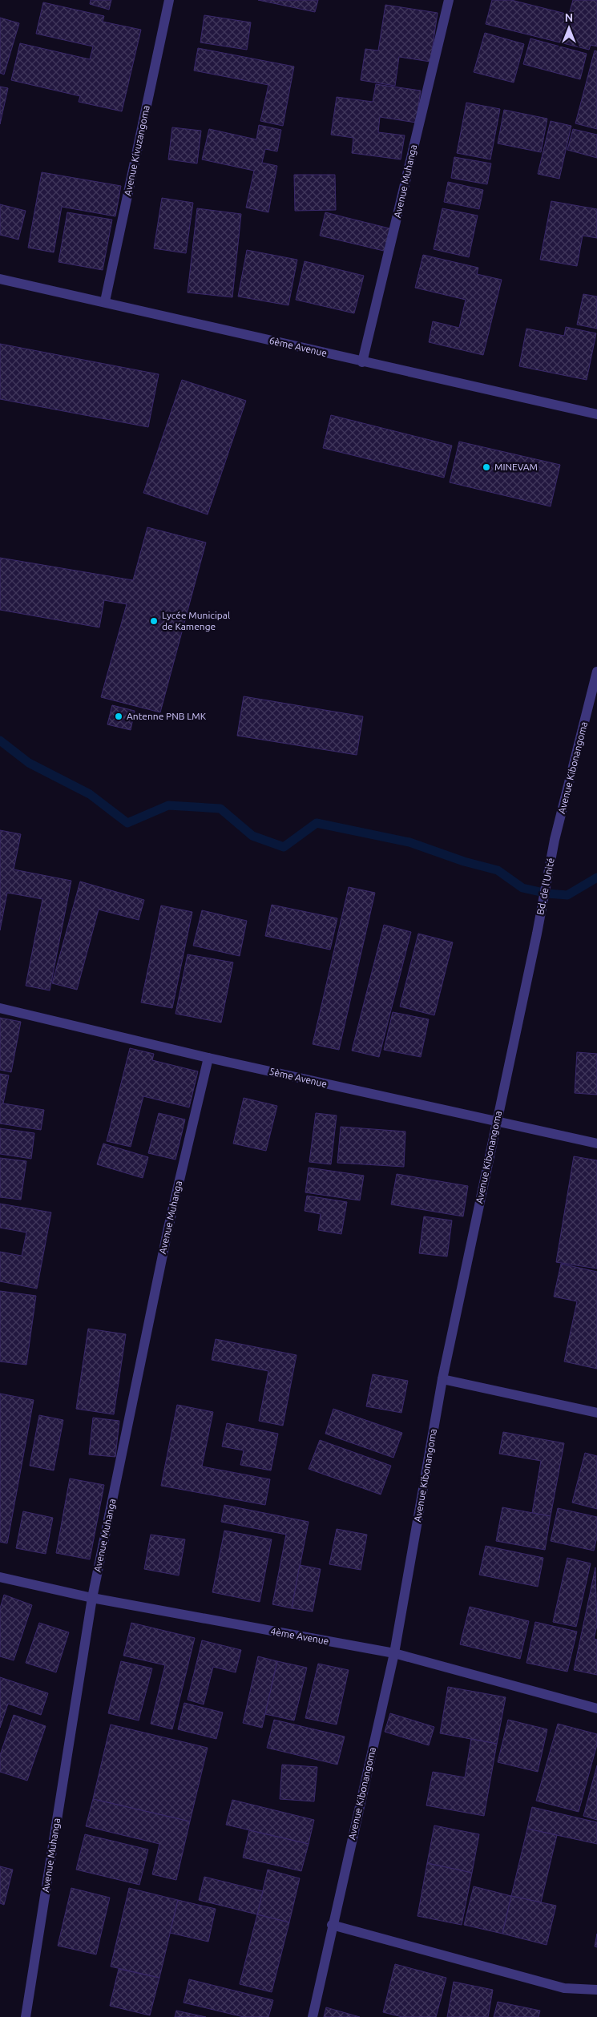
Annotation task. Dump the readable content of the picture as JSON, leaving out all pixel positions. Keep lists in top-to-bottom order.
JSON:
{
  "streets": {
    "street": [
      "Avenue Kivuzangoma",
      "Avenue Muhanga",
      "6ème Avenue",
      "Avenue Kibonangoma",
      "Bd. de l'Unité",
      "5ème Avenue",
      "4ème Avenue"
    ]
  },
  "crossings": [
    ["Avenue Kivuzangoma", "6ème Avenue"],
    ["Avenue Muhanga", "6ème Avenue"],
    ["Avenue Muhanga", "5ème Avenue"],
    ["Avenue Muhanga", "4ème Avenue"],
    ["Avenue Kibonangoma", "Bd. de l'Unité"],
    ["Avenue Kibonangoma", "5ème Avenue"],
    ["Avenue Kibonangoma", "4ème Avenue"]
  ],
  "places": ["MINEVAM", "Lycée Municipal de Kamenge", "Antenne PNB LMK"],
  "north": "top"
}
